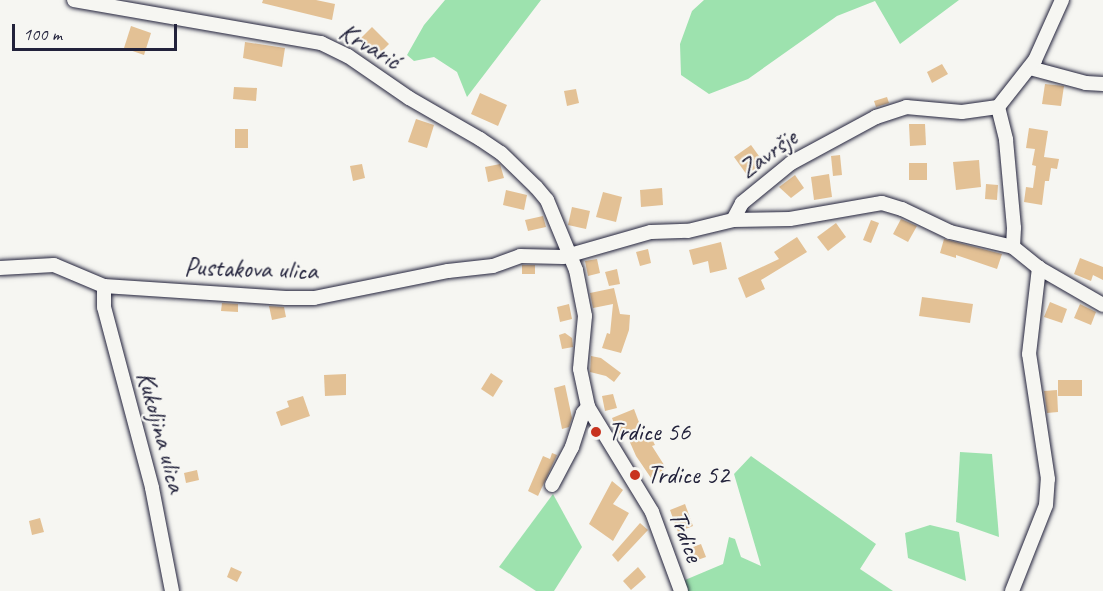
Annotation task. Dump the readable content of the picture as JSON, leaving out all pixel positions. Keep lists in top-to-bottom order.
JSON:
{
  "streets": {
    "street": [
      "Krvarić",
      "Završje",
      "Pustakova ulica",
      "Kukoljina ulica",
      "Trdice"
    ]
  },
  "crossings": [
    ["Krvarić", "Pustakova ulica"],
    ["Krvarić", "Trdice"],
    ["Pustakova ulica", "Kukoljina ulica"],
    ["Pustakova ulica", "Trdice"]
  ],
  "places": ["Trdice 56", "Trdice 52"],
  "scale_bar": "100 m"
}
